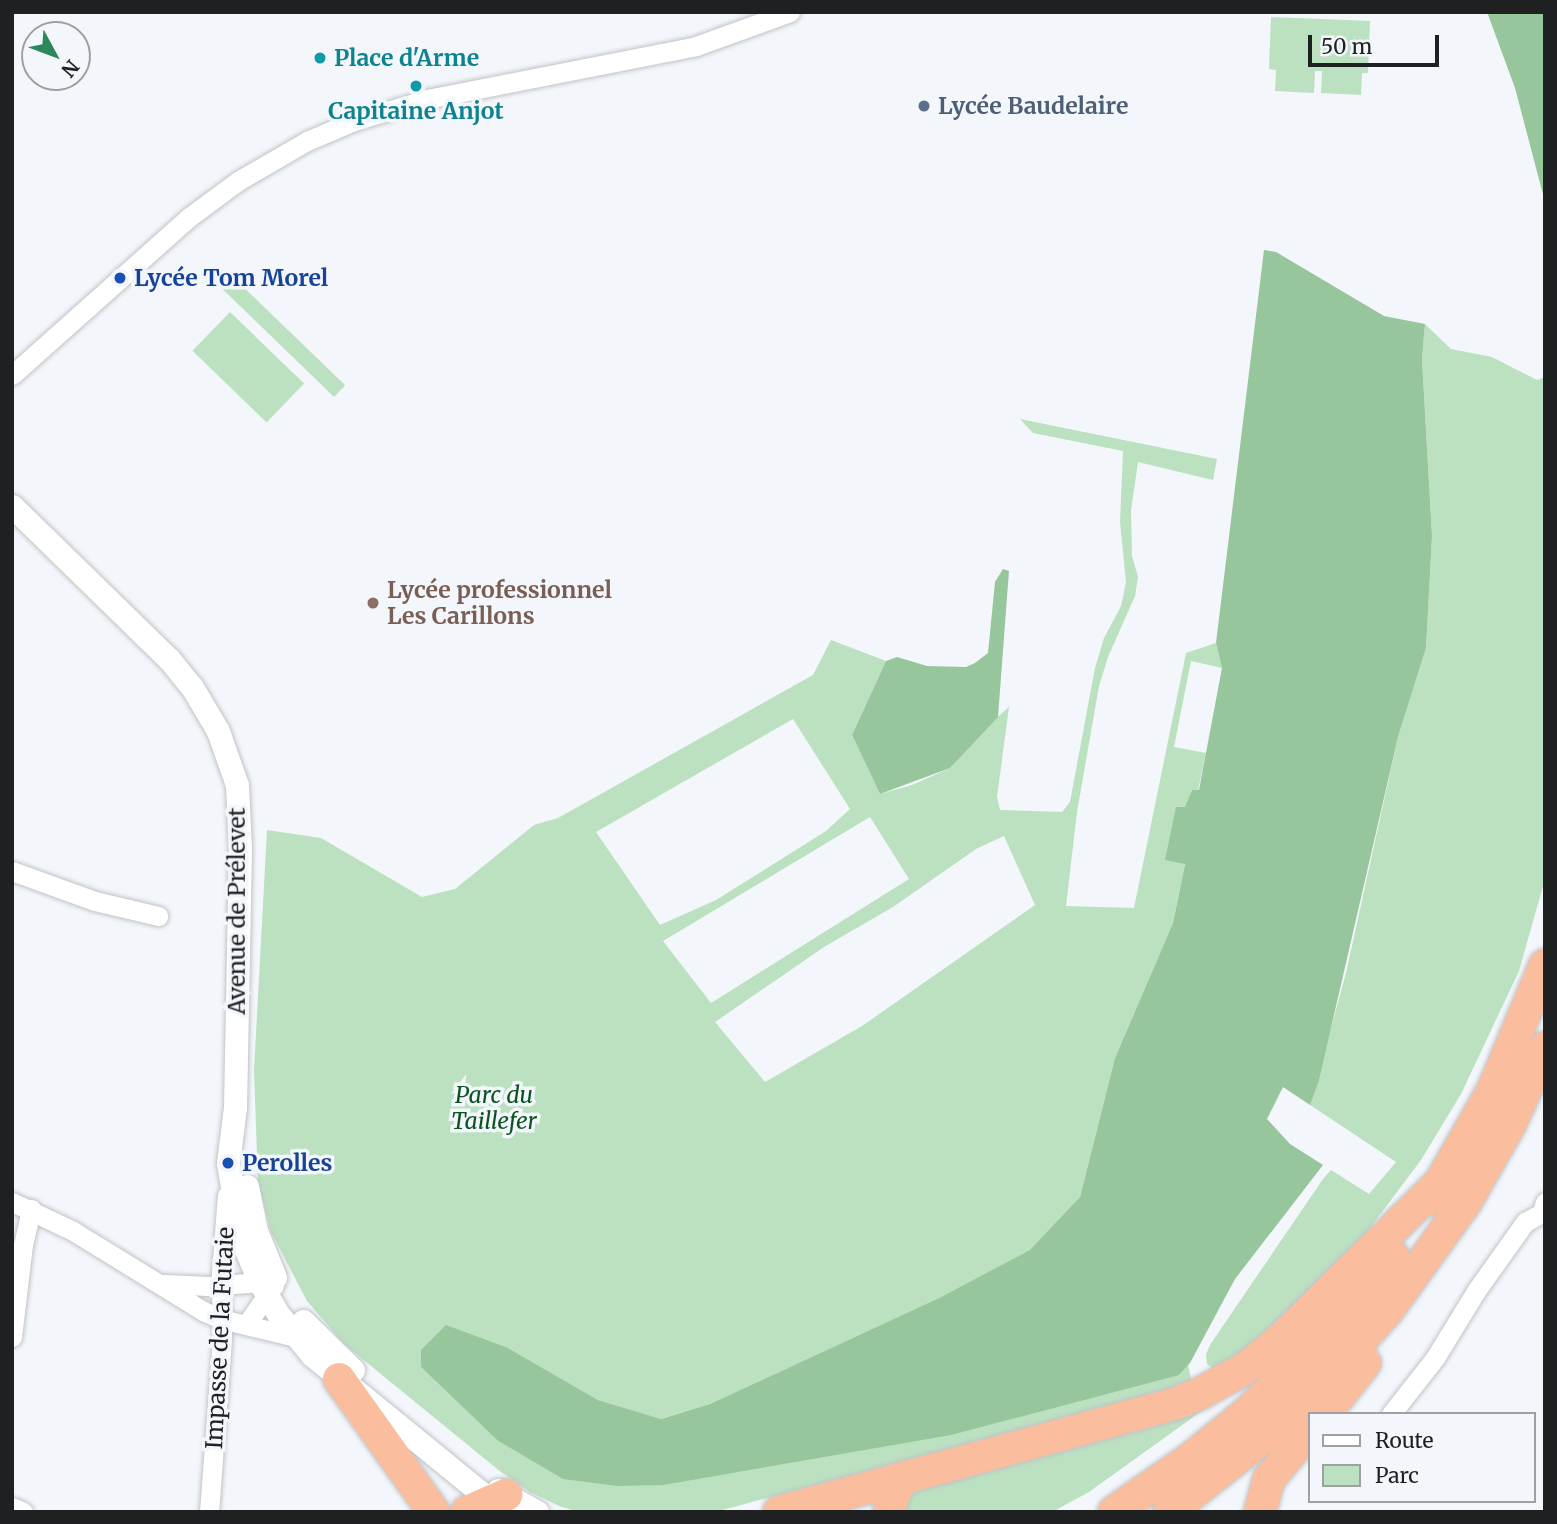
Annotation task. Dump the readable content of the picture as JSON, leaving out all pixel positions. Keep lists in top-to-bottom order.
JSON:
{
  "streets": {
    "street": ["Avenue de Prélevet", "Impasse de la Futaie"]
  },
  "crossings": [
    ["Avenue de Prélevet", "Impasse de la Futaie"]
  ],
  "parks": ["Parc du Taillefer"],
  "places": [
    "Place d'Arme",
    "Capitaine Anjot",
    "Lycée Baudelaire",
    "Lycée Tom Morel",
    "Lycée professionnel Les Carillons",
    "Perolles"
  ],
  "legend": ["Route", "Parc"],
  "scale_bar": "50 m",
  "north": "bottom right"
}
